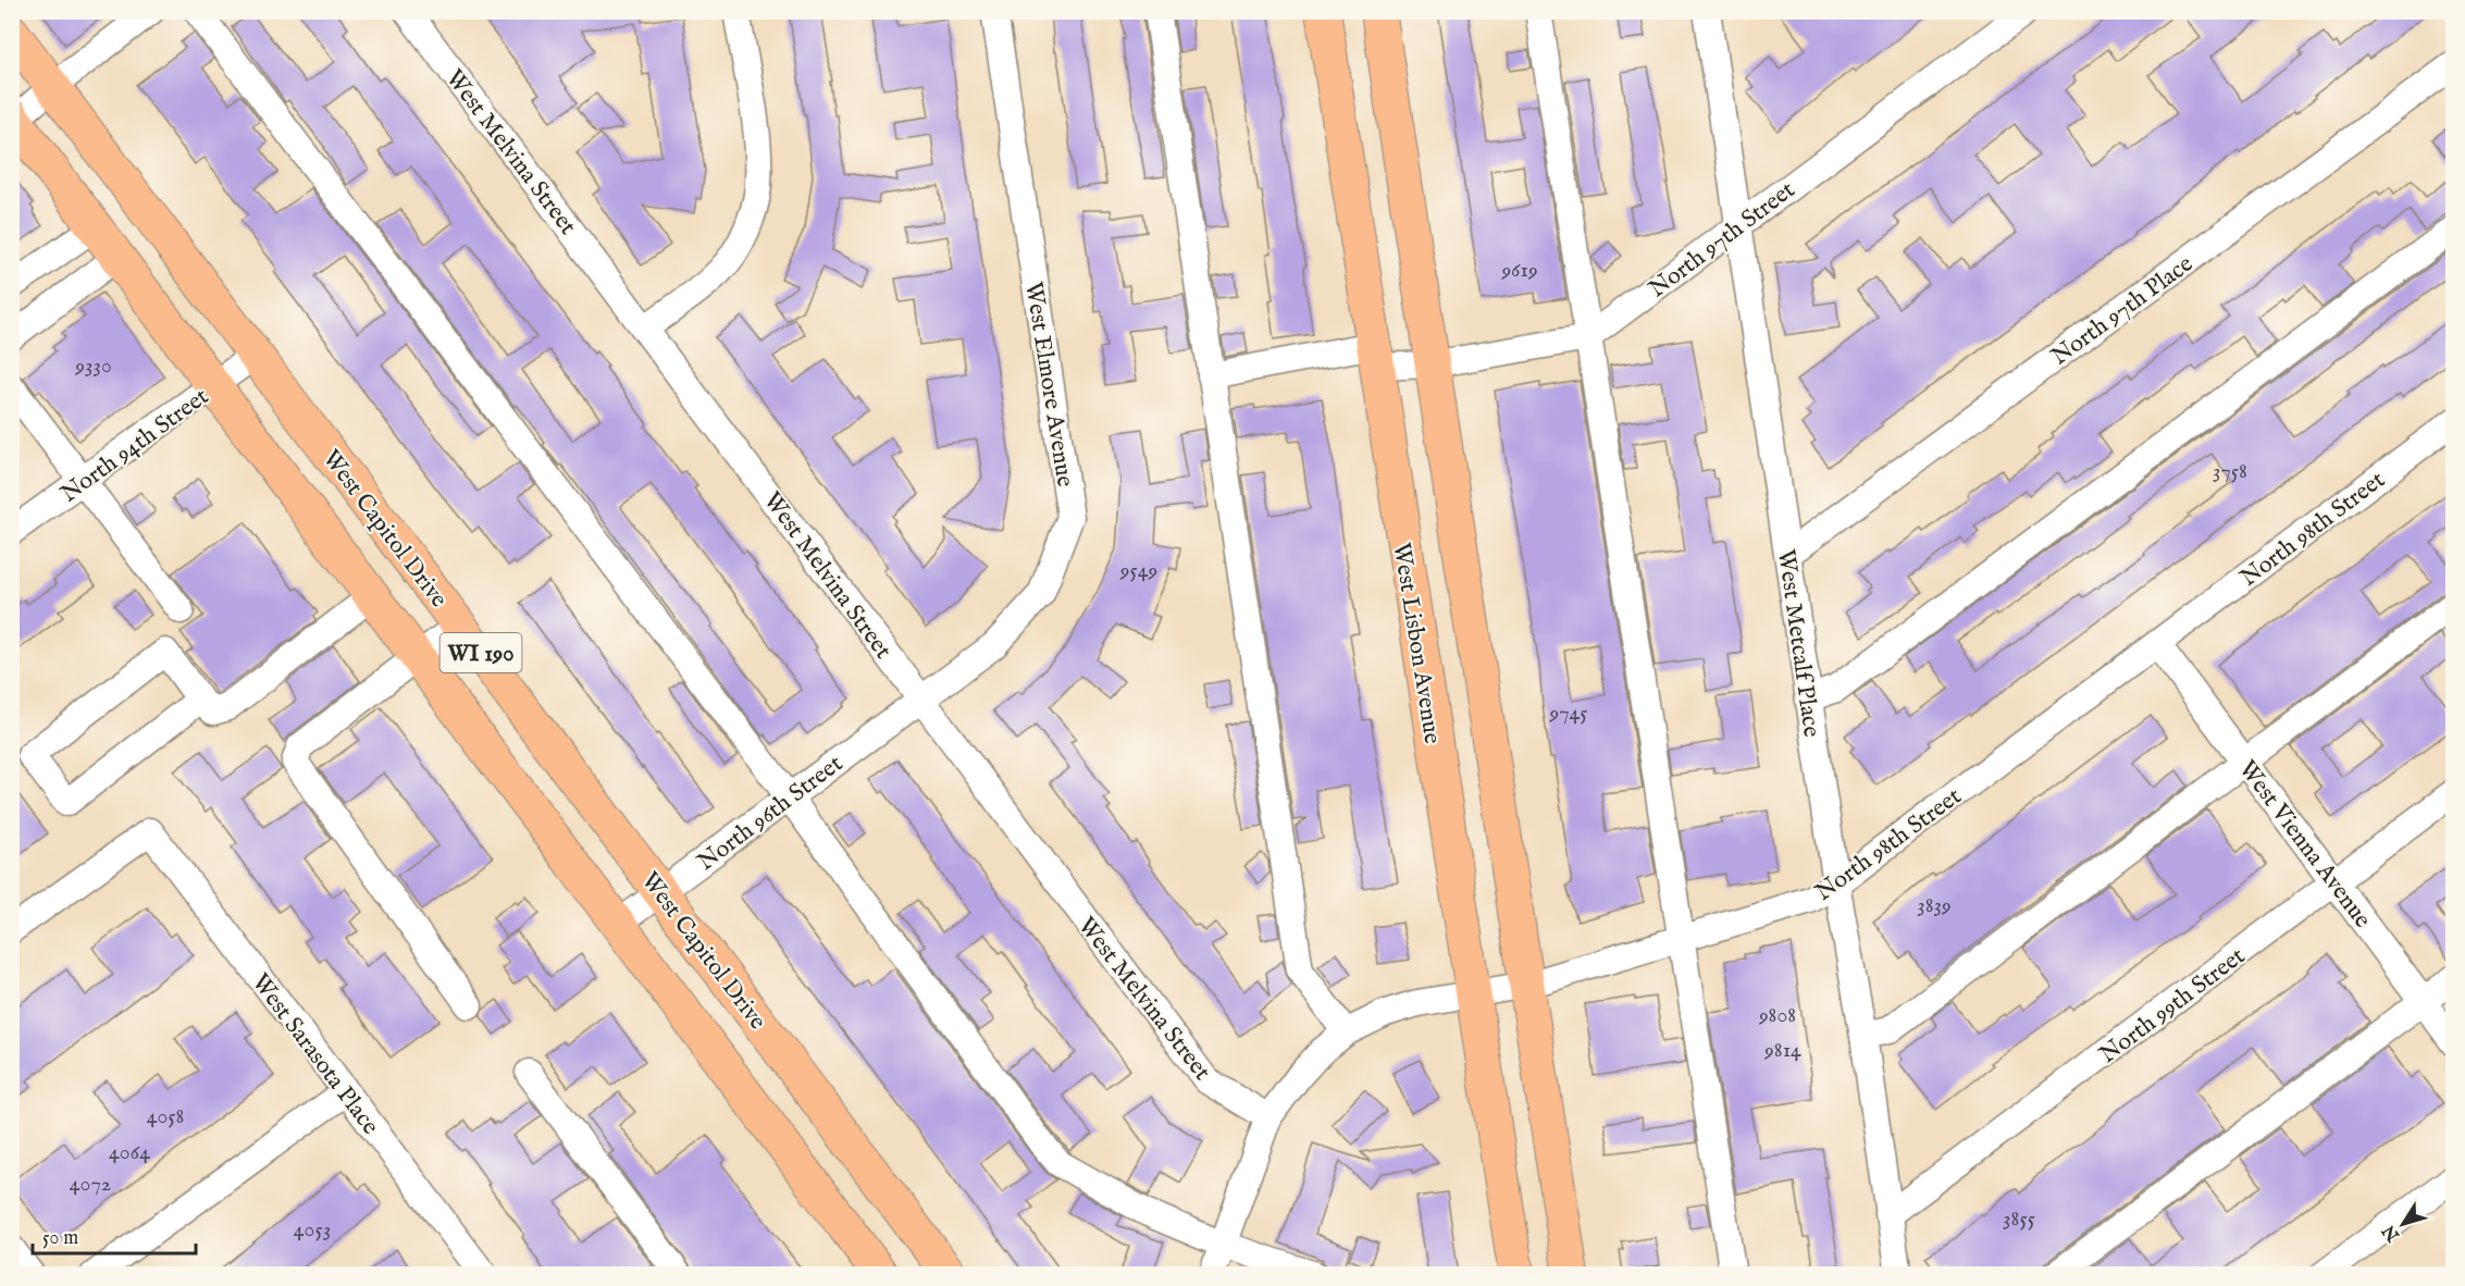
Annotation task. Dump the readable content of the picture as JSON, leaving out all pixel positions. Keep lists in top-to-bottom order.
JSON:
{
  "streets": {
    "main road": ["West Capitol Drive", "West Lisbon Avenue", "WI 190"],
    "street": [
      "West Melvina Street",
      "North 97th Street",
      "North 97th Place",
      "West Elmore Avenue",
      "North 94th Street",
      "North 98th Street",
      "West Metcalf Place",
      "North 96th Street",
      "West Vienna Avenue",
      "North 99th Street",
      "West Sarasota Place"
    ]
  },
  "crossings": [
    ["West Melvina Street", "West Elmore Avenue"],
    ["West Melvina Street", "North 98th Street"],
    ["West Melvina Street", "North 96th Street"],
    ["North 97th Street", "West Lisbon Avenue"],
    ["North 97th Street", "West Metcalf Place"],
    ["North 97th Place", "West Metcalf Place"],
    ["West Elmore Avenue", "North 96th Street"],
    ["North 94th Street", "West Capitol Drive"],
    ["North 94th Street", "WI 190"],
    ["West Capitol Drive", "North 96th Street"],
    ["North 98th Street", "West Lisbon Avenue"],
    ["North 98th Street", "West Metcalf Place"],
    ["North 98th Street", "West Vienna Avenue"],
    ["West Metcalf Place", "North 99th Street"],
    ["WI 190", "North 96th Street"],
    ["West Vienna Avenue", "North 99th Street"]
  ],
  "house_numbers": [
    "9619",
    "9330",
    "3758",
    "9549",
    "9745",
    "3839",
    "9808",
    "9814",
    "4058",
    "4064",
    "4072",
    "3855",
    "4053"
  ],
  "scale_bar": "50 m",
  "north": "bottom left"
}
